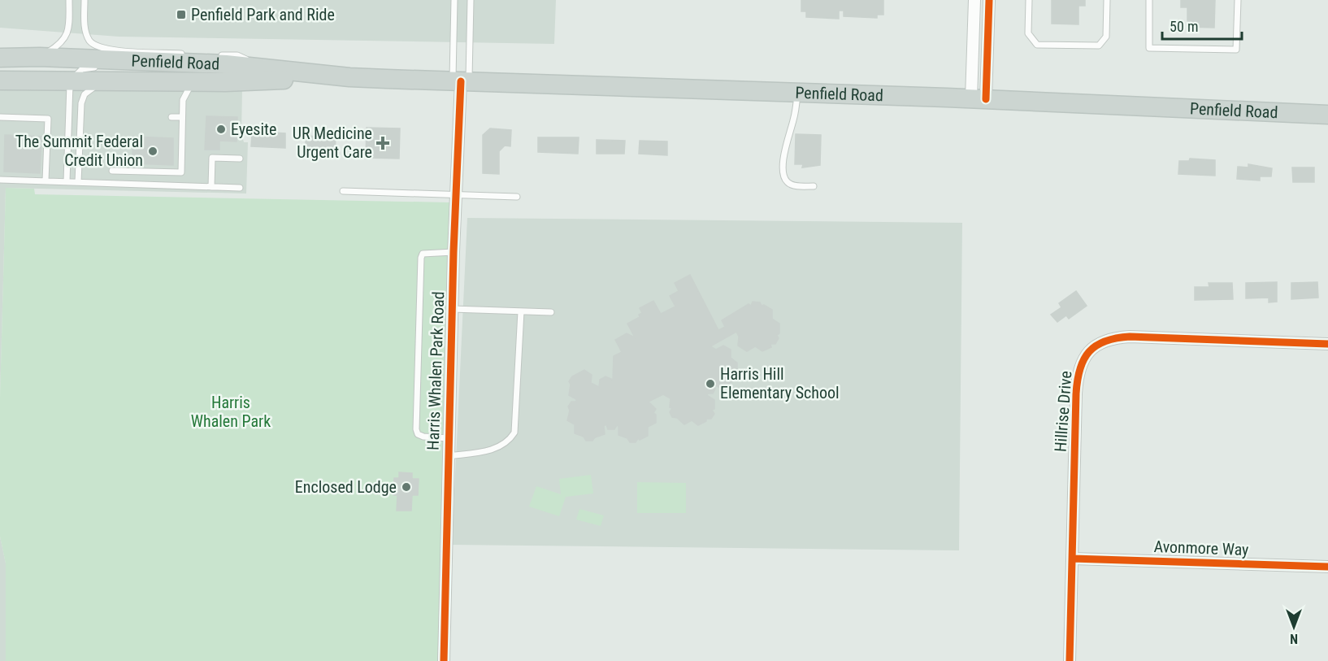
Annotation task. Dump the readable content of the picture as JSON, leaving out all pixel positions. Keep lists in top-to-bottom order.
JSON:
{
  "streets": {
    "main road": ["Penfield Road"],
    "street": ["Harris Whalen Park Road", "Hillrise Drive", "Avonmore Way"]
  },
  "crossings": [
    ["Penfield Road", "Harris Whalen Park Road"],
    ["Hillrise Drive", "Avonmore Way"]
  ],
  "parks": ["Harris Whalen Park"],
  "places": {
    "transit": ["Penfield Park and Ride"],
    "other": [
      "Eyesite",
      "The Summit Federal Credit Union",
      "Harris Hill Elementary School",
      "Enclosed Lodge"
    ],
    "health": ["UR Medicine Urgent Care"]
  },
  "scale_bar": "50 m",
  "north": "bottom"
}
